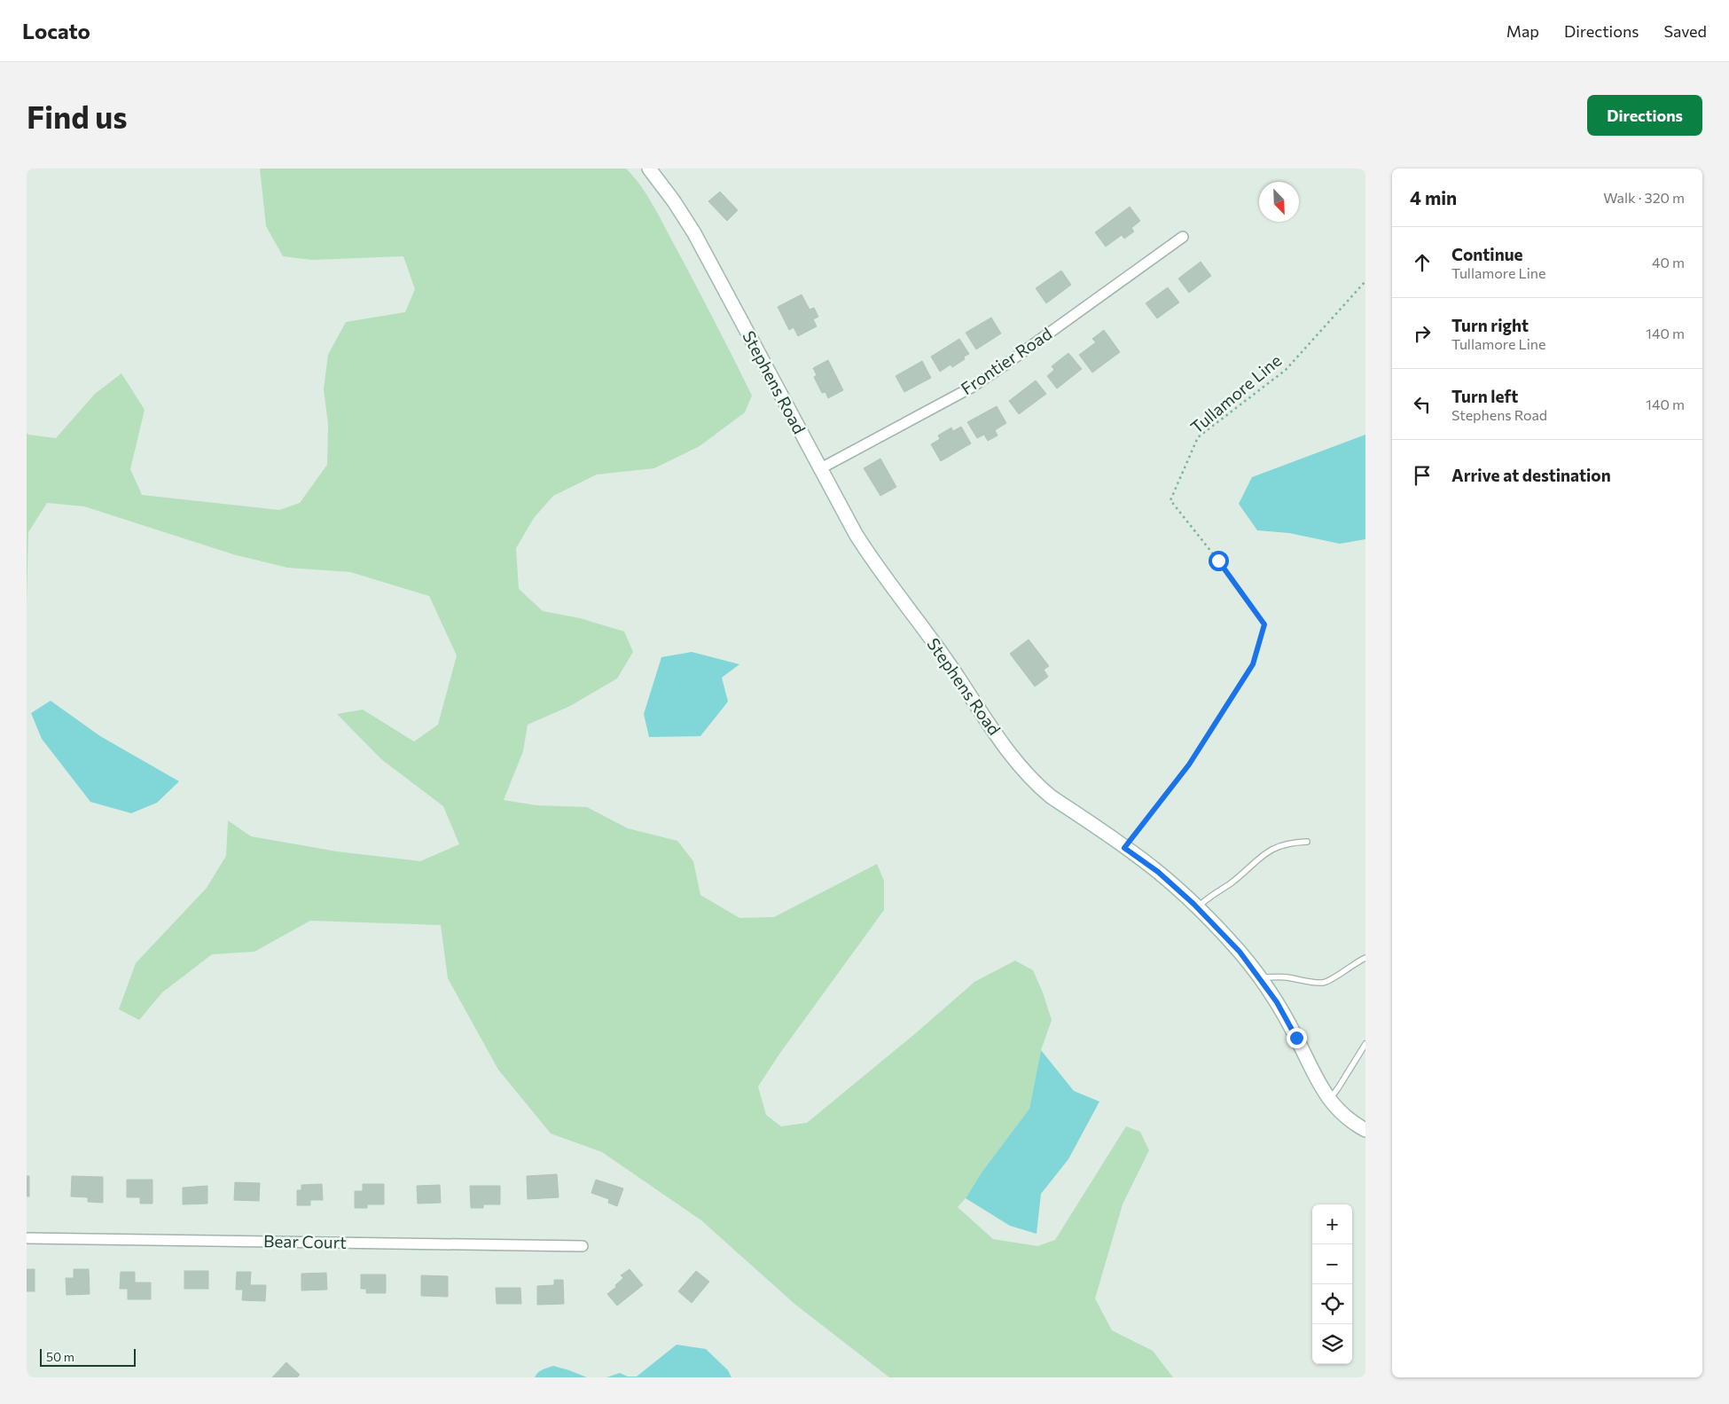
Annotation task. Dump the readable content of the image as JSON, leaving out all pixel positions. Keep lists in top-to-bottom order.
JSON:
{
  "streets": {
    "main road": ["Stephens Road"],
    "street": ["Frontier Road", "Bear Court"],
    "path": ["Tullamore Line"]
  },
  "crossings": [
    ["Frontier Road", "Stephens Road"],
    ["Stephens Road", "Tullamore Line"]
  ],
  "scale_bar": "50 m",
  "north": "bottom right",
  "page": {
    "header": "Locato",
    "nav": ["Map", "Directions", "Saved"],
    "buttons": "Directions",
    "title": "Find us",
    "heading": ["4 min", "Walk · 320 m"],
    "list": [
      ["Continue", "Tullamore Line", "40 m"],
      ["Turn right", "Tullamore Line", "140 m"],
      ["Turn left", "Stephens Road", "140 m"],
      "Arrive at destination"
    ],
    "map_buttons": ["+", "−"],
    "scale": "50 m"
  }
}
